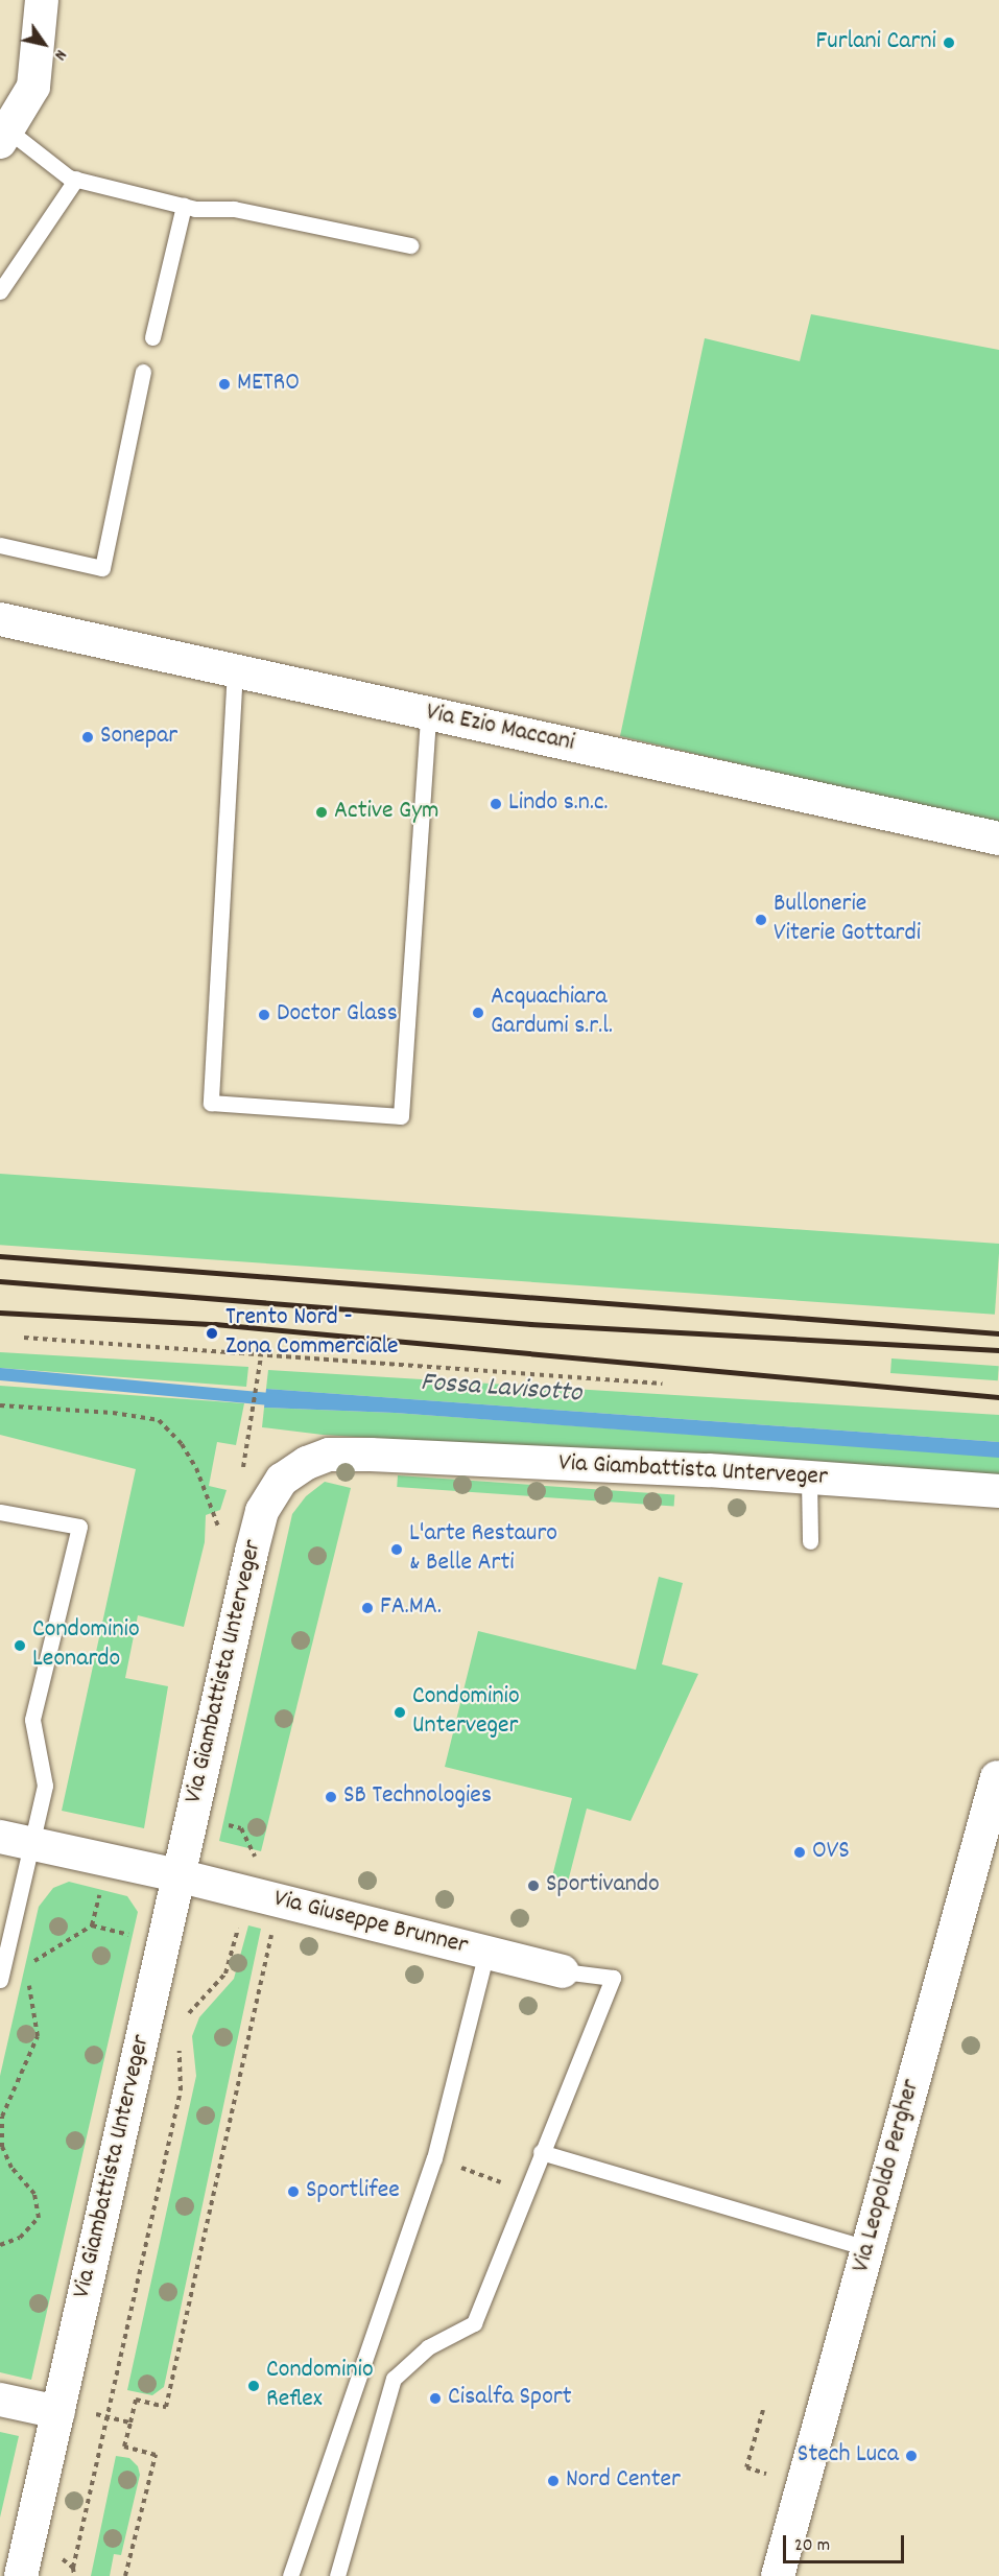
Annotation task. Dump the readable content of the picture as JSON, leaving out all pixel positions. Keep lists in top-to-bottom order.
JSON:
{
  "streets": {
    "street": [
      "Via Ezio Maccani",
      "Via Giambattista Unterveger",
      "Via Giuseppe Brunner",
      "Via Leopoldo Pergher"
    ]
  },
  "crossings": [
    ["Via Giambattista Unterveger", "Via Giuseppe Brunner"]
  ],
  "water": ["Fossa Lavisotto"],
  "places": [
    "Furlani Carni",
    "METRO",
    "Sonepar",
    "Lindo s.n.c.",
    "Active Gym",
    "Bullonerie Viterie Gottardi",
    "Acquachiara Gardumi s.r.l.",
    "Doctor Glass",
    "Trento Nord - Zona Commerciale",
    "L'arte Restauro & Belle Arti",
    "FA.MA.",
    "Condominio Leonardo",
    "Condominio Unterveger",
    "SB Technologies",
    "OVS",
    "Sportivando",
    "Sportlifee",
    "Condominio Reflex",
    "Cisalfa Sport",
    "Stech Luca",
    "Nord Center"
  ],
  "scale_bar": "20 m",
  "north": "bottom right"
}
